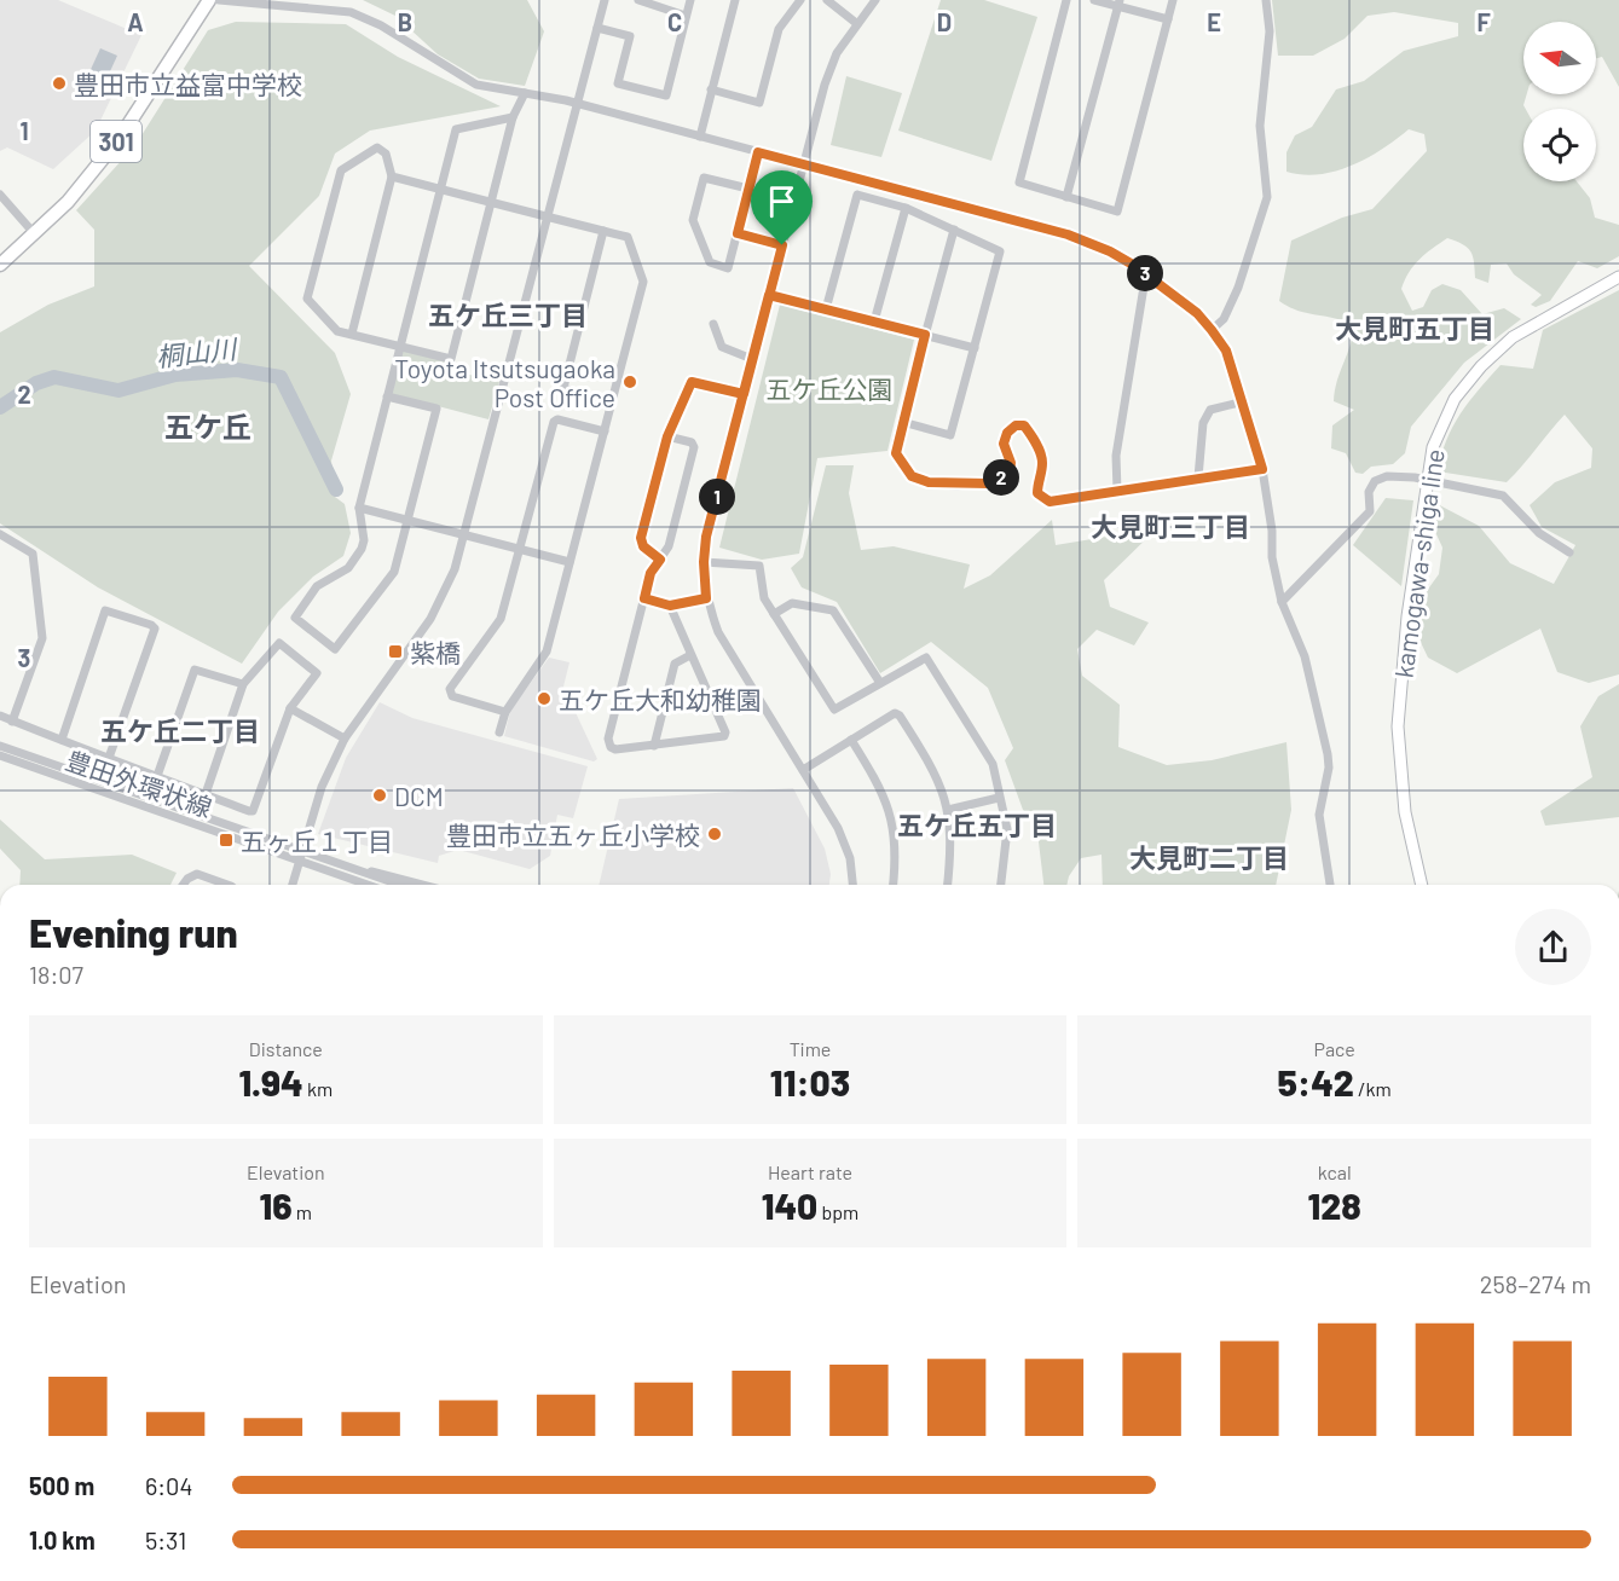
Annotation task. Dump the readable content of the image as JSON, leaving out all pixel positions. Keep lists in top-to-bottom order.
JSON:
{
  "streets": {
    "highway": ["301"],
    "main road": ["kamogawa-shiga line"],
    "street": ["豊田外環状線"]
  },
  "districts": [
    "五ケ丘三丁目",
    "大見町五丁目",
    "五ケ丘",
    "大見町三丁目",
    "五ケ丘二丁目",
    "五ケ丘五丁目",
    "大見町二丁目"
  ],
  "water": ["桐山川"],
  "parks": ["五ケ丘公園"],
  "places": {
    "other": [
      "豊田市立益富中学校",
      "Toyota Itsutsugaoka Post Office",
      "五ケ丘大和幼稚園",
      "DCM",
      "豊田市立五ヶ丘小学校"
    ],
    "transit": ["紫橋", "五ヶ丘１丁目"]
  },
  "north": "left",
  "page": {
    "pins": ["3", "2", "1"],
    "heading": ["Evening run", "18:07"],
    "stats": [
      ["Distance", "1.94 km"],
      ["Time", "11:03"],
      ["Pace", "5:42 /km"],
      ["Elevation", "16 m"],
      ["Heart rate", "140 bpm"],
      ["kcal", "128"]
    ],
    "chart": ["Elevation", "258–274 m"],
    "list": [
      {
        "name": "500 m",
        "note": "6:04"
      },
      {
        "name": "1.0 km",
        "note": "5:31"
      }
    ]
  },
  "grid": {
    "columns": [
      "A",
      "B",
      "C",
      "D",
      "E",
      "F"
    ],
    "rows": ["1", "2", "3"]
  }
}
